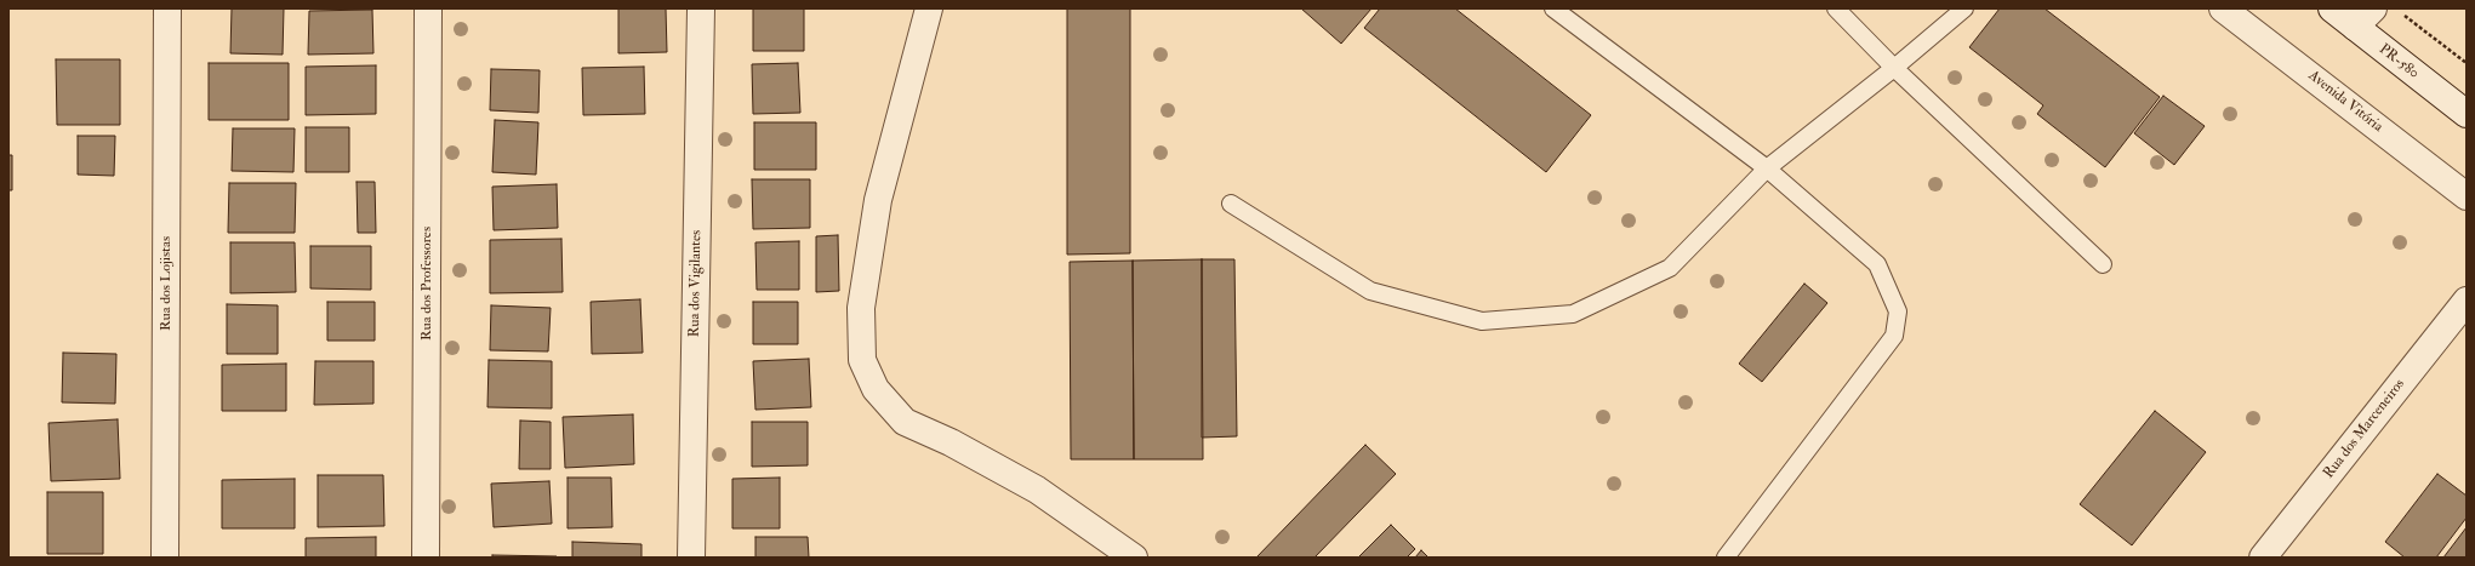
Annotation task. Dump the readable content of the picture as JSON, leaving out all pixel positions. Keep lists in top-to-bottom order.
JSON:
{
  "streets": {
    "street": [
      "PR-580",
      "Avenida Vitória",
      "Rua dos Lojistas",
      "Rua dos Professores",
      "Rua dos Vigilantes",
      "Rua dos Marceneiros"
    ]
  }
}
